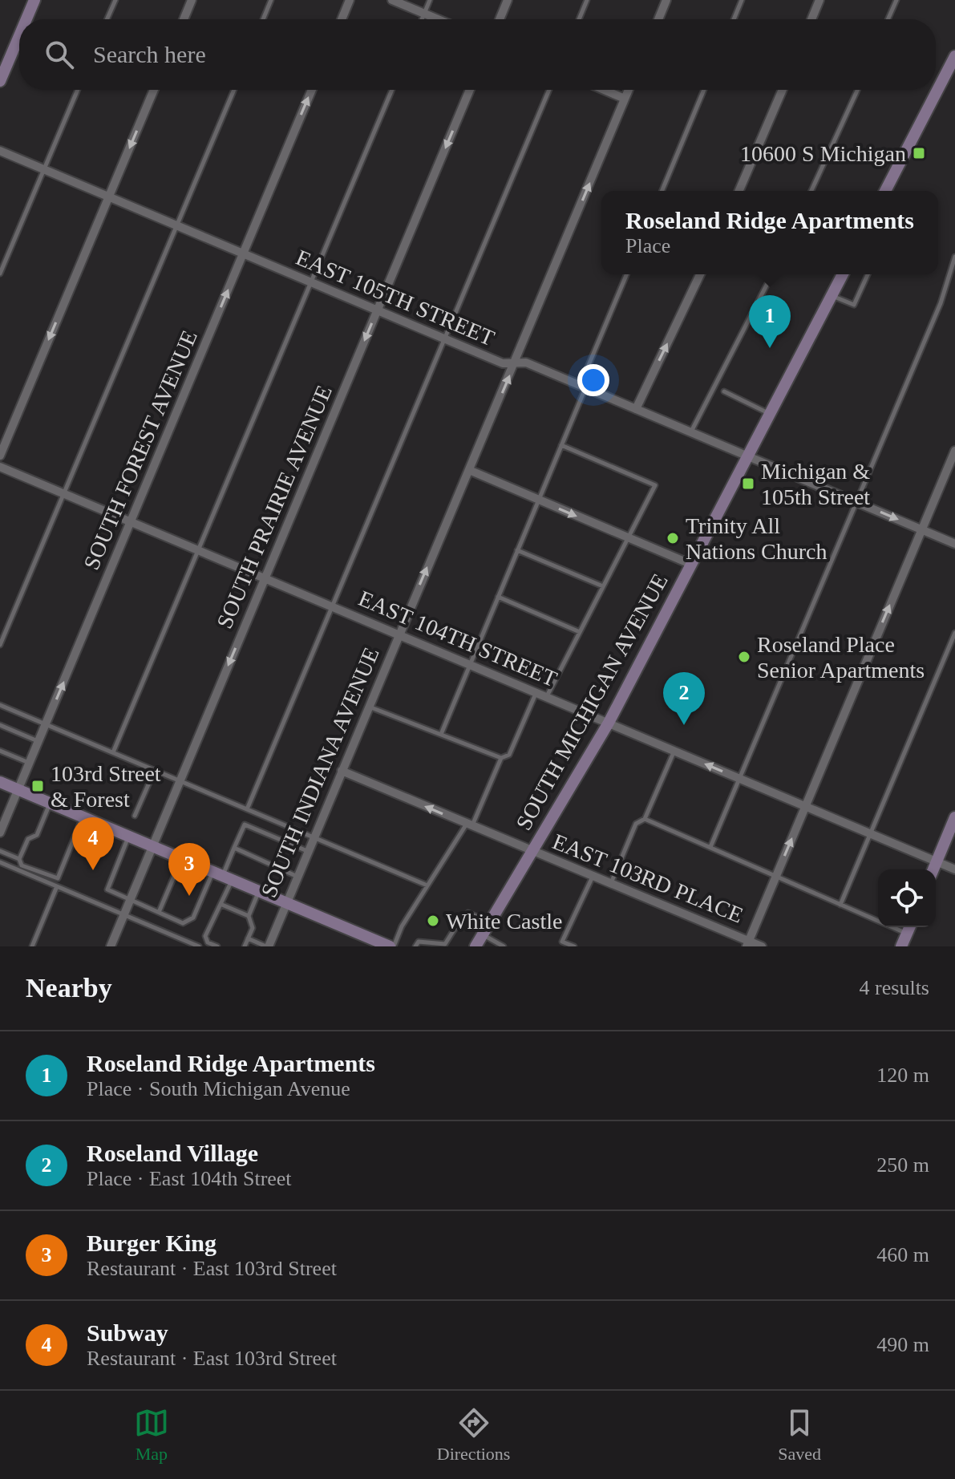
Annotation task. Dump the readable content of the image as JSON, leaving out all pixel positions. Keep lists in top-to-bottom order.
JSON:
{
  "streets": {
    "main road": ["SOUTH MICHIGAN AVENUE"],
    "street": [
      "EAST 105TH STREET",
      "SOUTH FOREST AVENUE",
      "SOUTH PRAIRIE AVENUE",
      "EAST 104TH STREET",
      "SOUTH INDIANA AVENUE",
      "EAST 103RD PLACE"
    ]
  },
  "crossings": [
    ["EAST 105TH STREET", "SOUTH FOREST AVENUE"],
    ["EAST 105TH STREET", "SOUTH PRAIRIE AVENUE"],
    ["EAST 105TH STREET", "SOUTH MICHIGAN AVENUE"],
    ["EAST 105TH STREET", "SOUTH INDIANA AVENUE"],
    ["SOUTH FOREST AVENUE", "EAST 104TH STREET"],
    ["SOUTH PRAIRIE AVENUE", "EAST 104TH STREET"],
    ["EAST 104TH STREET", "SOUTH MICHIGAN AVENUE"],
    ["EAST 104TH STREET", "SOUTH INDIANA AVENUE"],
    ["SOUTH MICHIGAN AVENUE", "EAST 103RD PLACE"],
    ["SOUTH INDIANA AVENUE", "EAST 103RD PLACE"]
  ],
  "one_way": ["SOUTH FOREST AVENUE", "SOUTH PRAIRIE AVENUE", "SOUTH INDIANA AVENUE"],
  "places": {
    "transit": ["10600 S Michigan", "Michigan & 105th Street", "103rd Street & Forest"],
    "other": ["Trinity All Nations Church", "Roseland Place Senior Apartments", "White Castle"]
  },
  "page": {
    "search": "Search here",
    "popup": ["Roseland Ridge Apartments", "Place"],
    "pins": [
      "1",
      "2",
      "4",
      "3"
    ],
    "heading": ["Nearby", "4 results"],
    "list": [
      {
        "mark": "1",
        "name": "Roseland Ridge Apartments",
        "note": "Place · South Michigan Avenue",
        "value": "120 m"
      },
      {
        "mark": "2",
        "name": "Roseland Village",
        "note": "Place · East 104th Street",
        "value": "250 m"
      },
      {
        "mark": "3",
        "name": "Burger King",
        "note": "Restaurant · East 103rd Street",
        "value": "460 m"
      },
      {
        "mark": "4",
        "name": "Subway",
        "note": "Restaurant · East 103rd Street",
        "value": "490 m"
      }
    ],
    "nav": ["Map", "Directions", "Saved"]
  }
}
